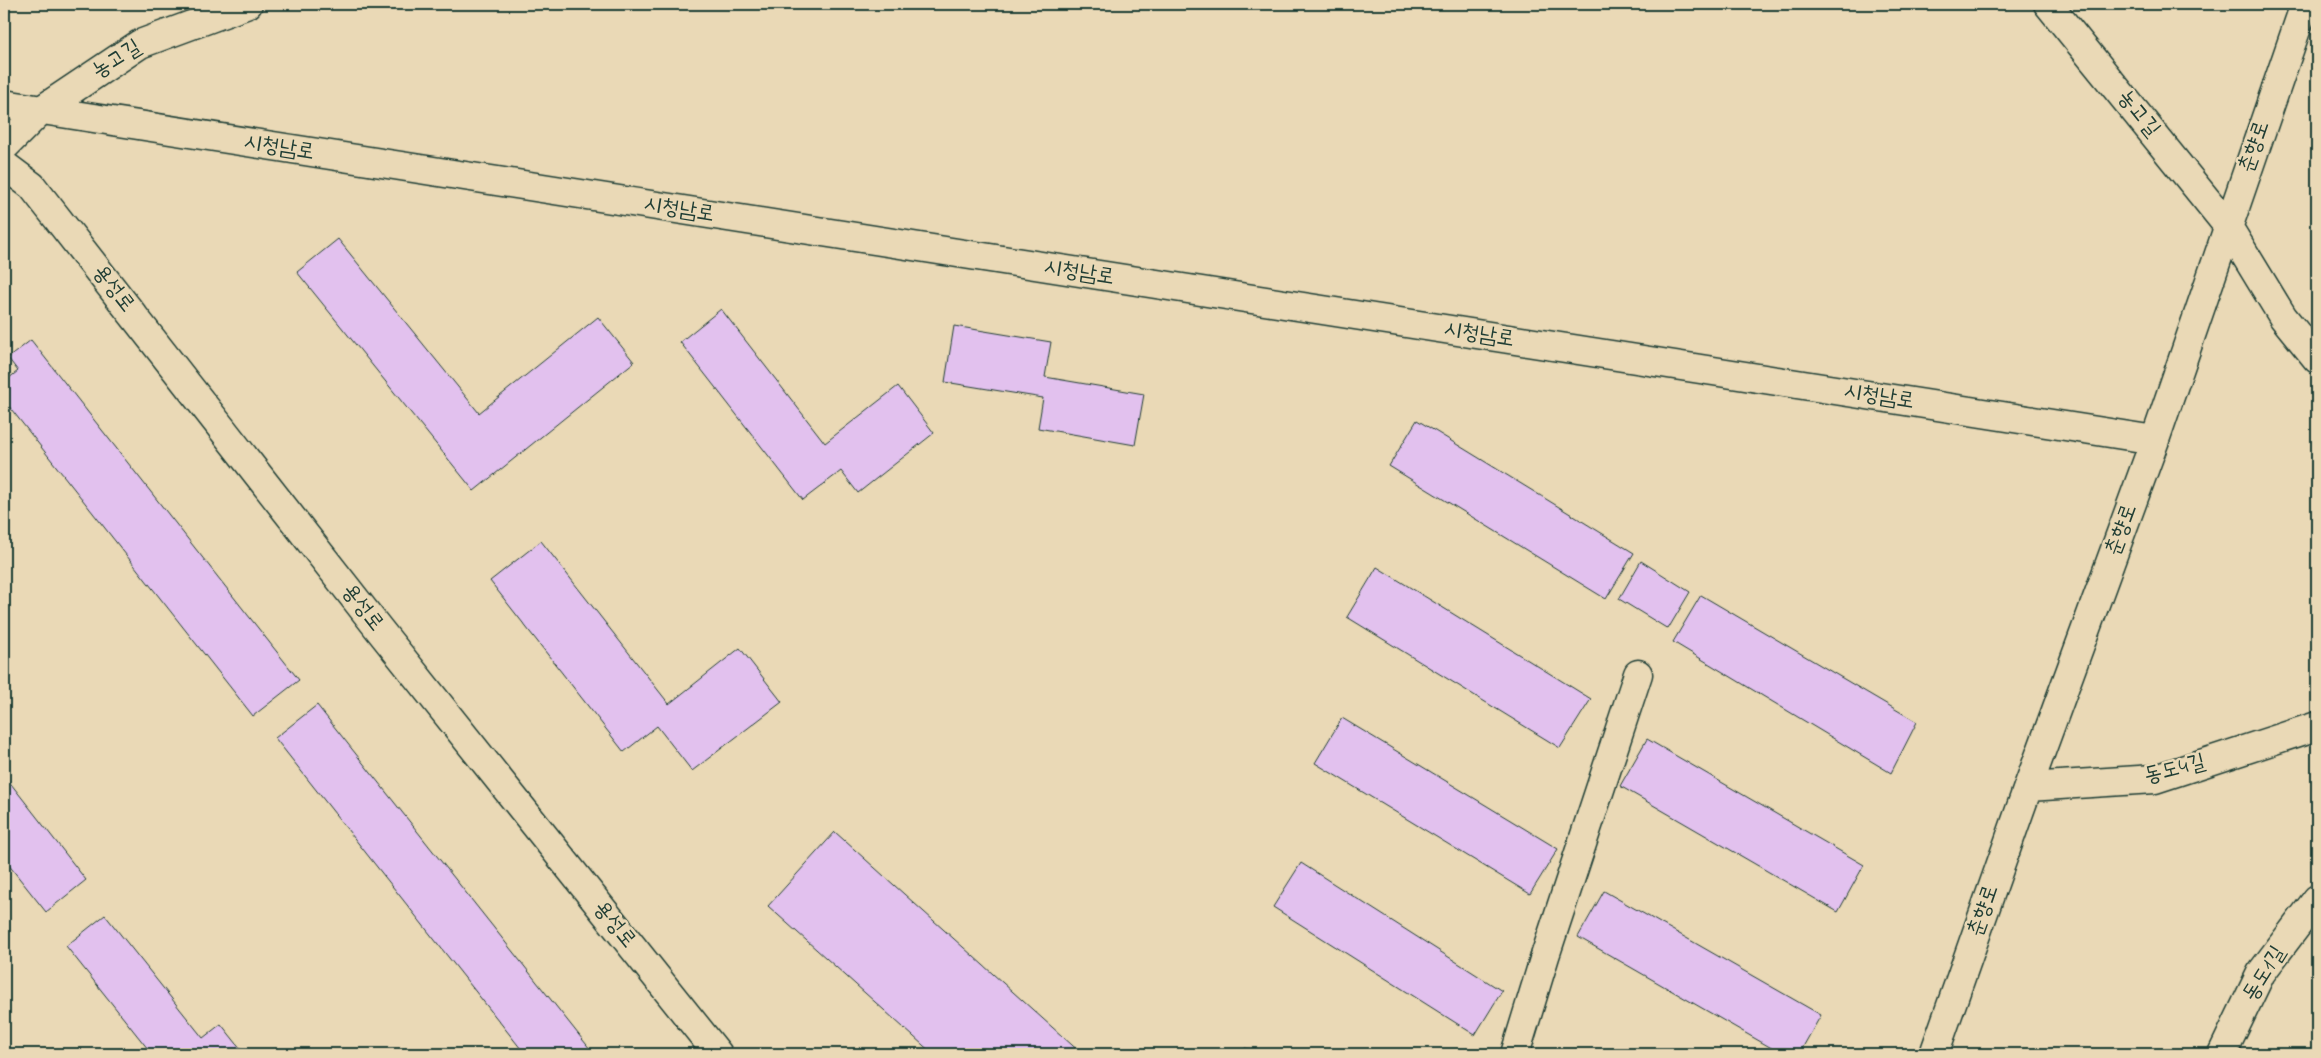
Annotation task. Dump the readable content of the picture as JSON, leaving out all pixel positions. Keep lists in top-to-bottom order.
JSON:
{
  "streets": {
    "street": [
      "농고길",
      "춘향로",
      "시청남로",
      "용성로",
      "동도4길",
      "동도1길"
    ]
  },
  "crossings": [
    ["농고길", "춘향로"],
    ["농고길", "시청남로"],
    ["춘향로", "시청남로"],
    ["춘향로", "동도4길"]
  ]
}
